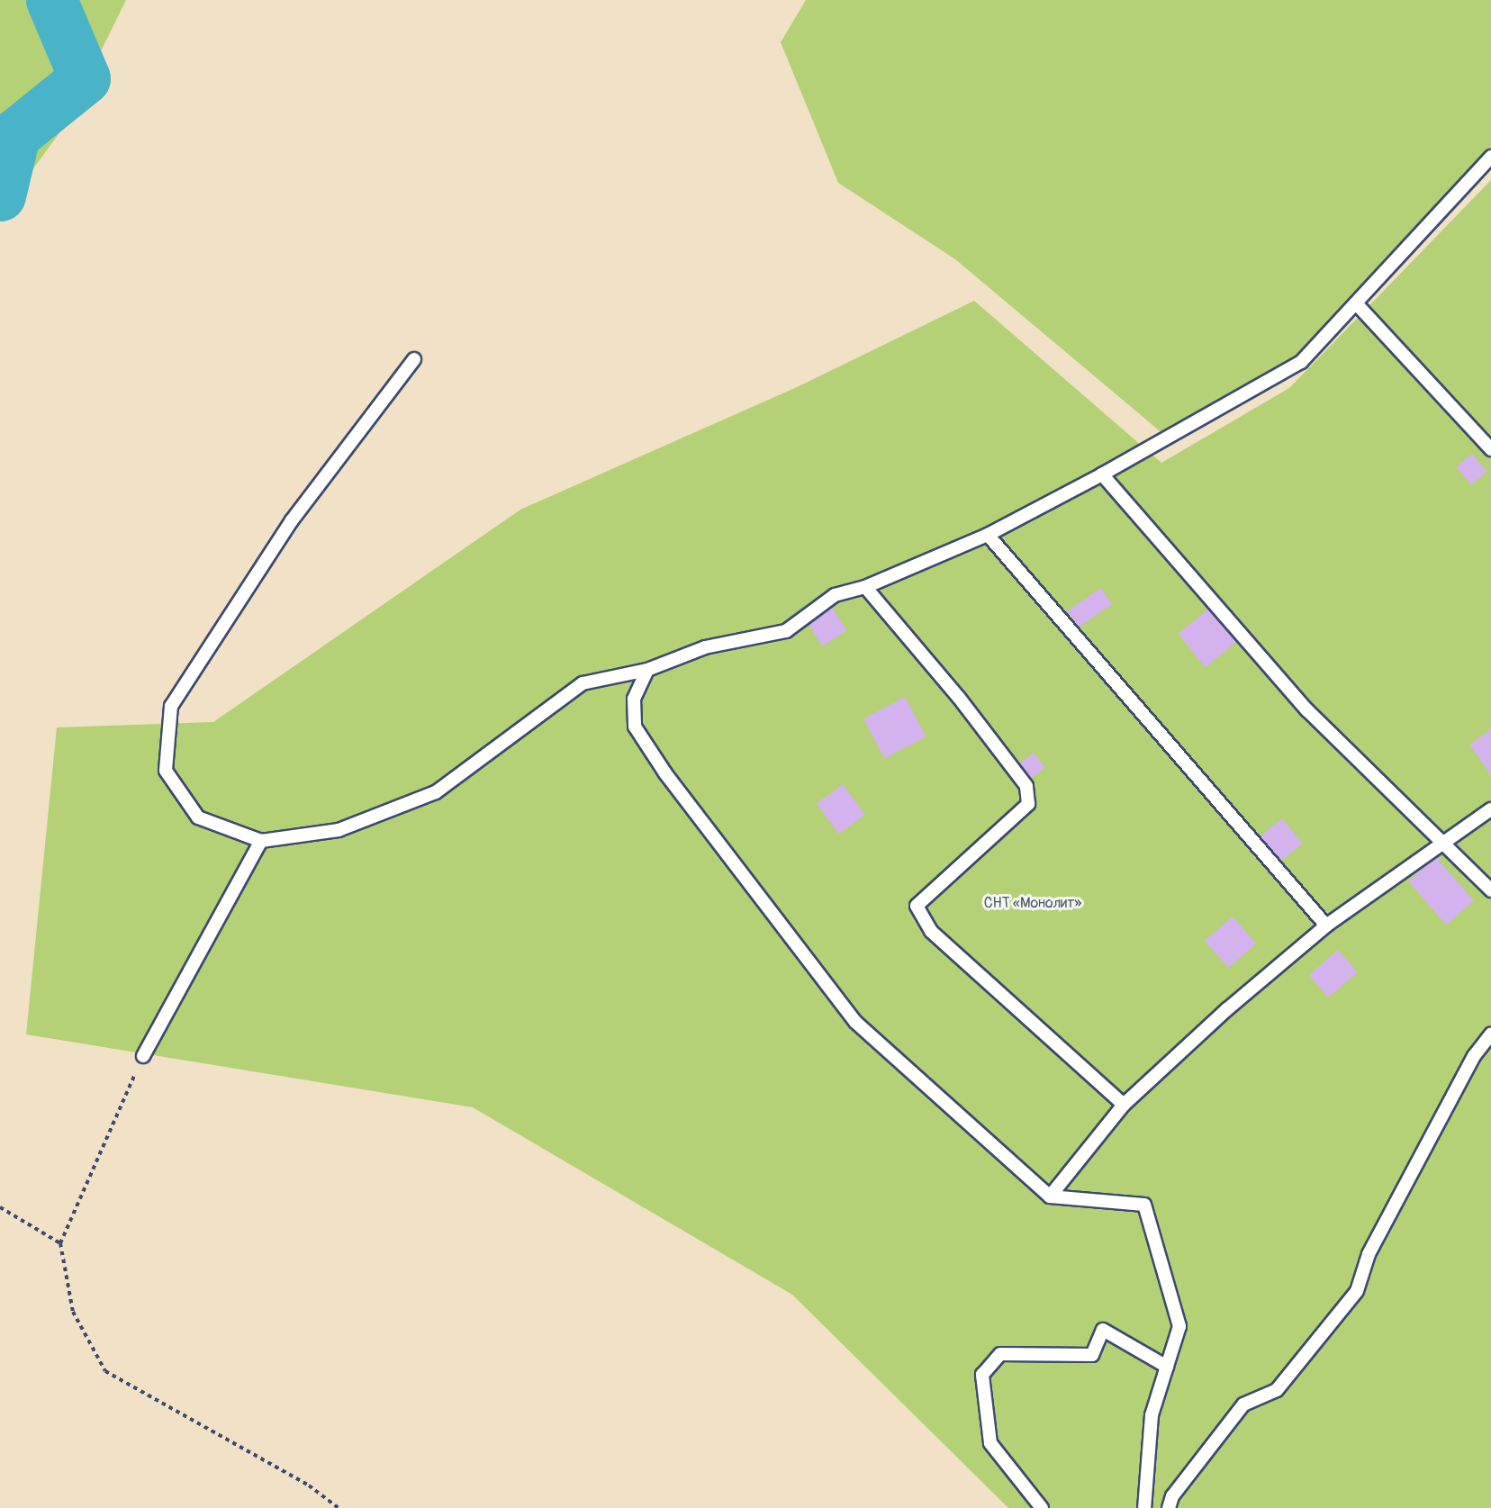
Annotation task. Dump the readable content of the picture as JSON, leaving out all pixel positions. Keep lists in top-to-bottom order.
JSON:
{
  "parks": ["СНТ «Монолит»"]
}
